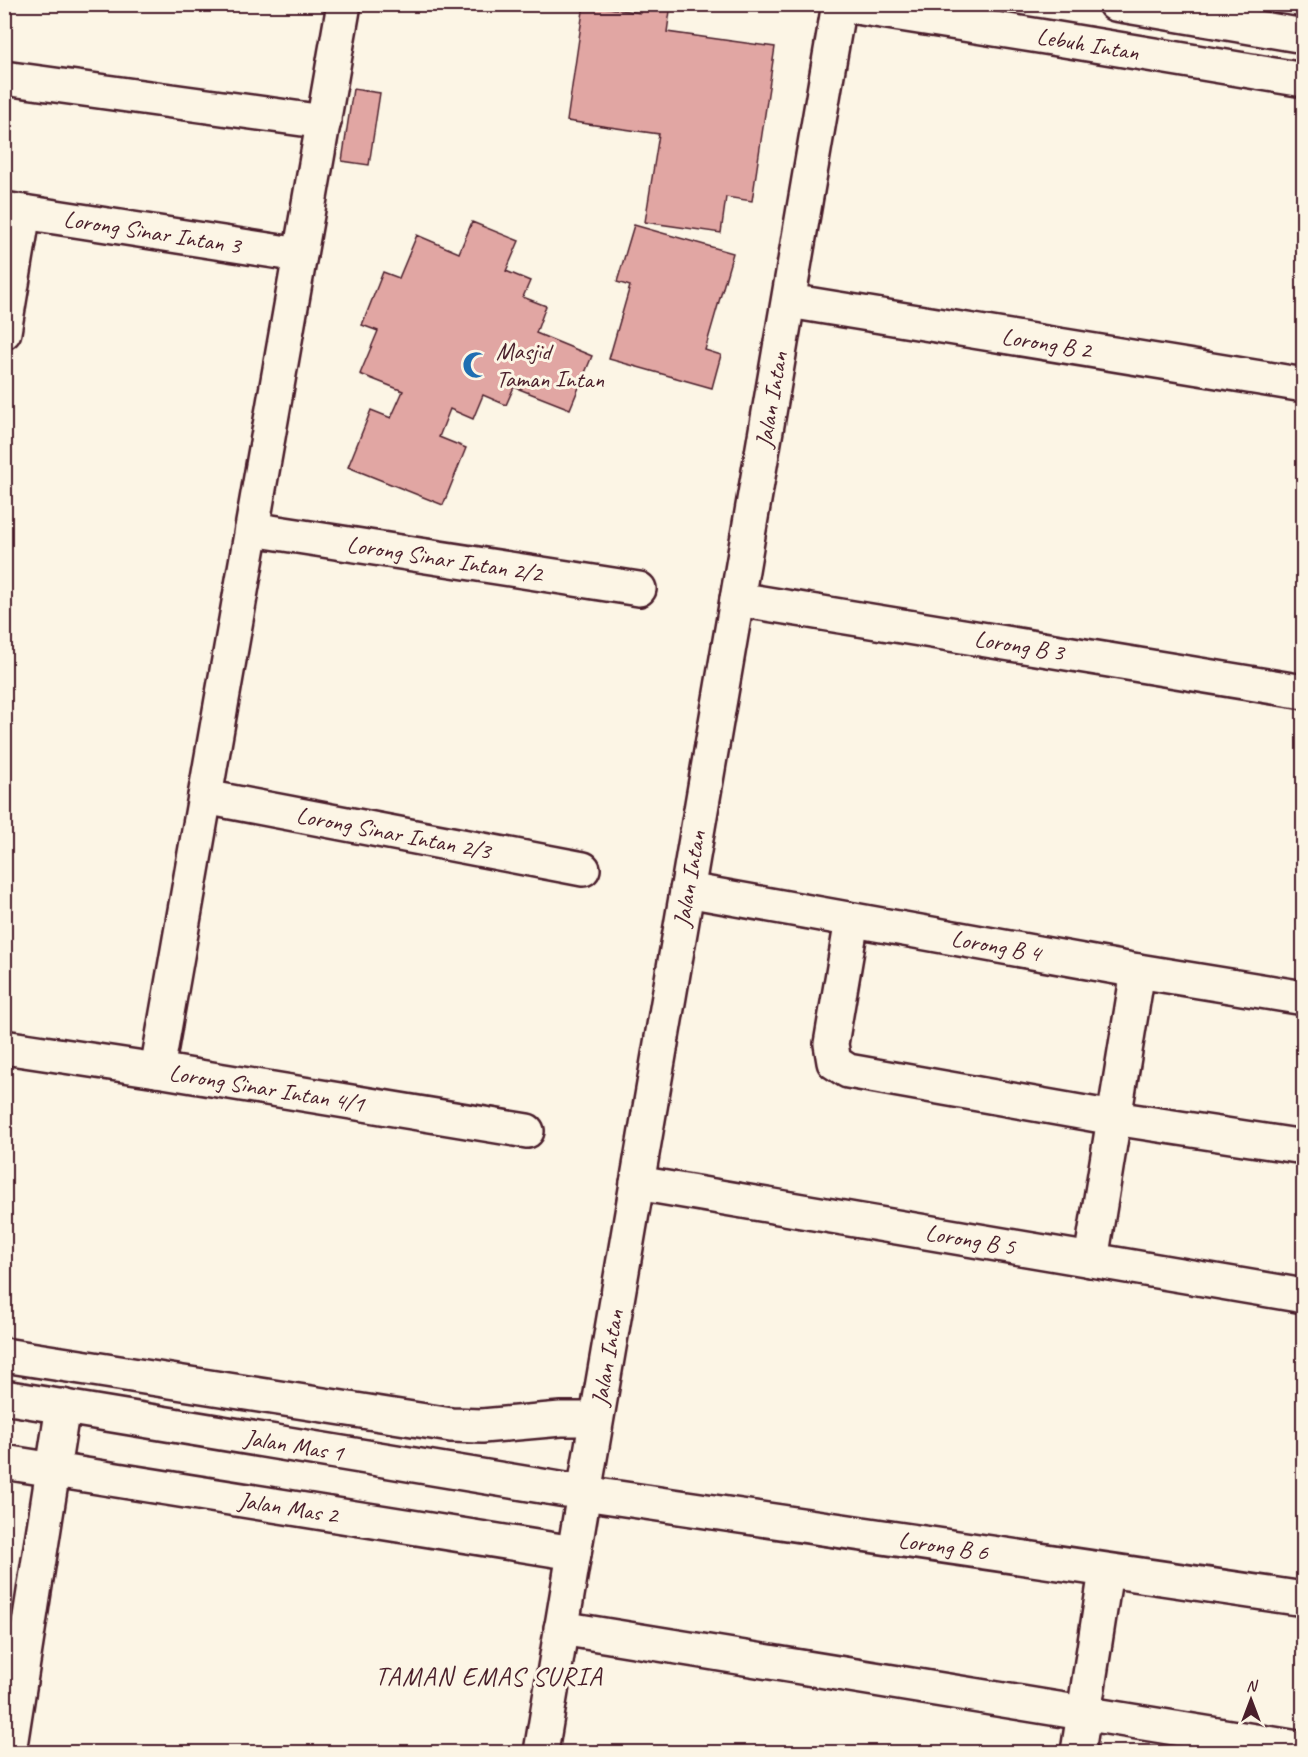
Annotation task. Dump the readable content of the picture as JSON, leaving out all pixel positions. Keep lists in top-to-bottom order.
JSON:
{
  "streets": {
    "street": [
      "Lebuh Intan",
      "Lorong Sinar Intan 3",
      "Lorong B 2",
      "Jalan Intan",
      "Lorong Sinar Intan 2/2",
      "Lorong B 3",
      "Lorong Sinar Intan 2/3",
      "Lorong B 4",
      "Lorong Sinar Intan 4/1",
      "Lorong B 5",
      "Jalan Mas 1",
      "Jalan Mas 2",
      "Lorong B 6"
    ]
  },
  "crossings": [
    ["Lebuh Intan", "Jalan Intan"],
    ["Lorong B 2", "Jalan Intan"],
    ["Jalan Intan", "Lorong B 3"],
    ["Jalan Intan", "Lorong B 4"],
    ["Jalan Intan", "Lorong B 5"],
    ["Jalan Intan", "Jalan Mas 1"],
    ["Jalan Intan", "Jalan Mas 2"],
    ["Jalan Intan", "Lorong B 6"],
    ["Jalan Mas 1", "Lorong B 6"]
  ],
  "districts": ["TAMAN EMAS SURIA"],
  "places": {
    "mosque": ["Masjid Taman Intan"]
  },
  "north": "top"
}
